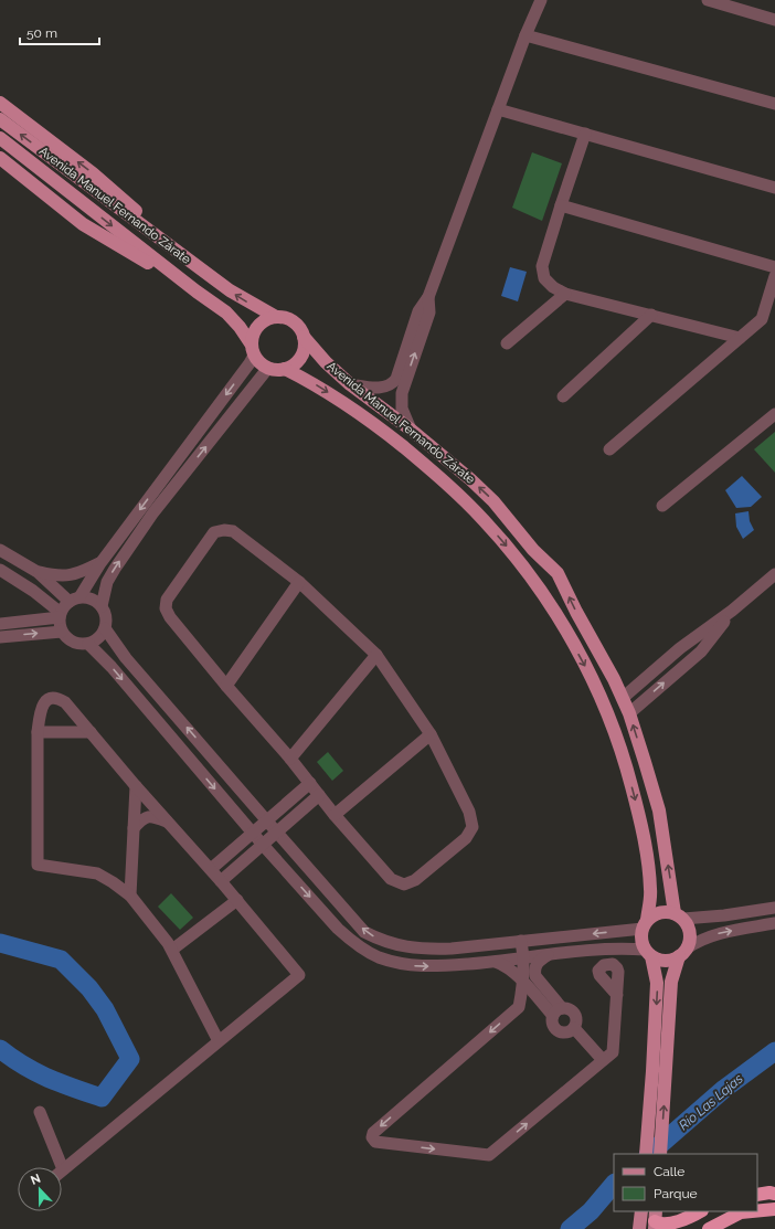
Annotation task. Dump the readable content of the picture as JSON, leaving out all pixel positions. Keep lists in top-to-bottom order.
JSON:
{
  "streets": {
    "main road": ["Avenida Manuel Fernando Zárate"]
  },
  "water": ["Río Las Lajas"],
  "legend": ["Calle", "Parque"],
  "scale_bar": "50 m",
  "north": "top"
}
